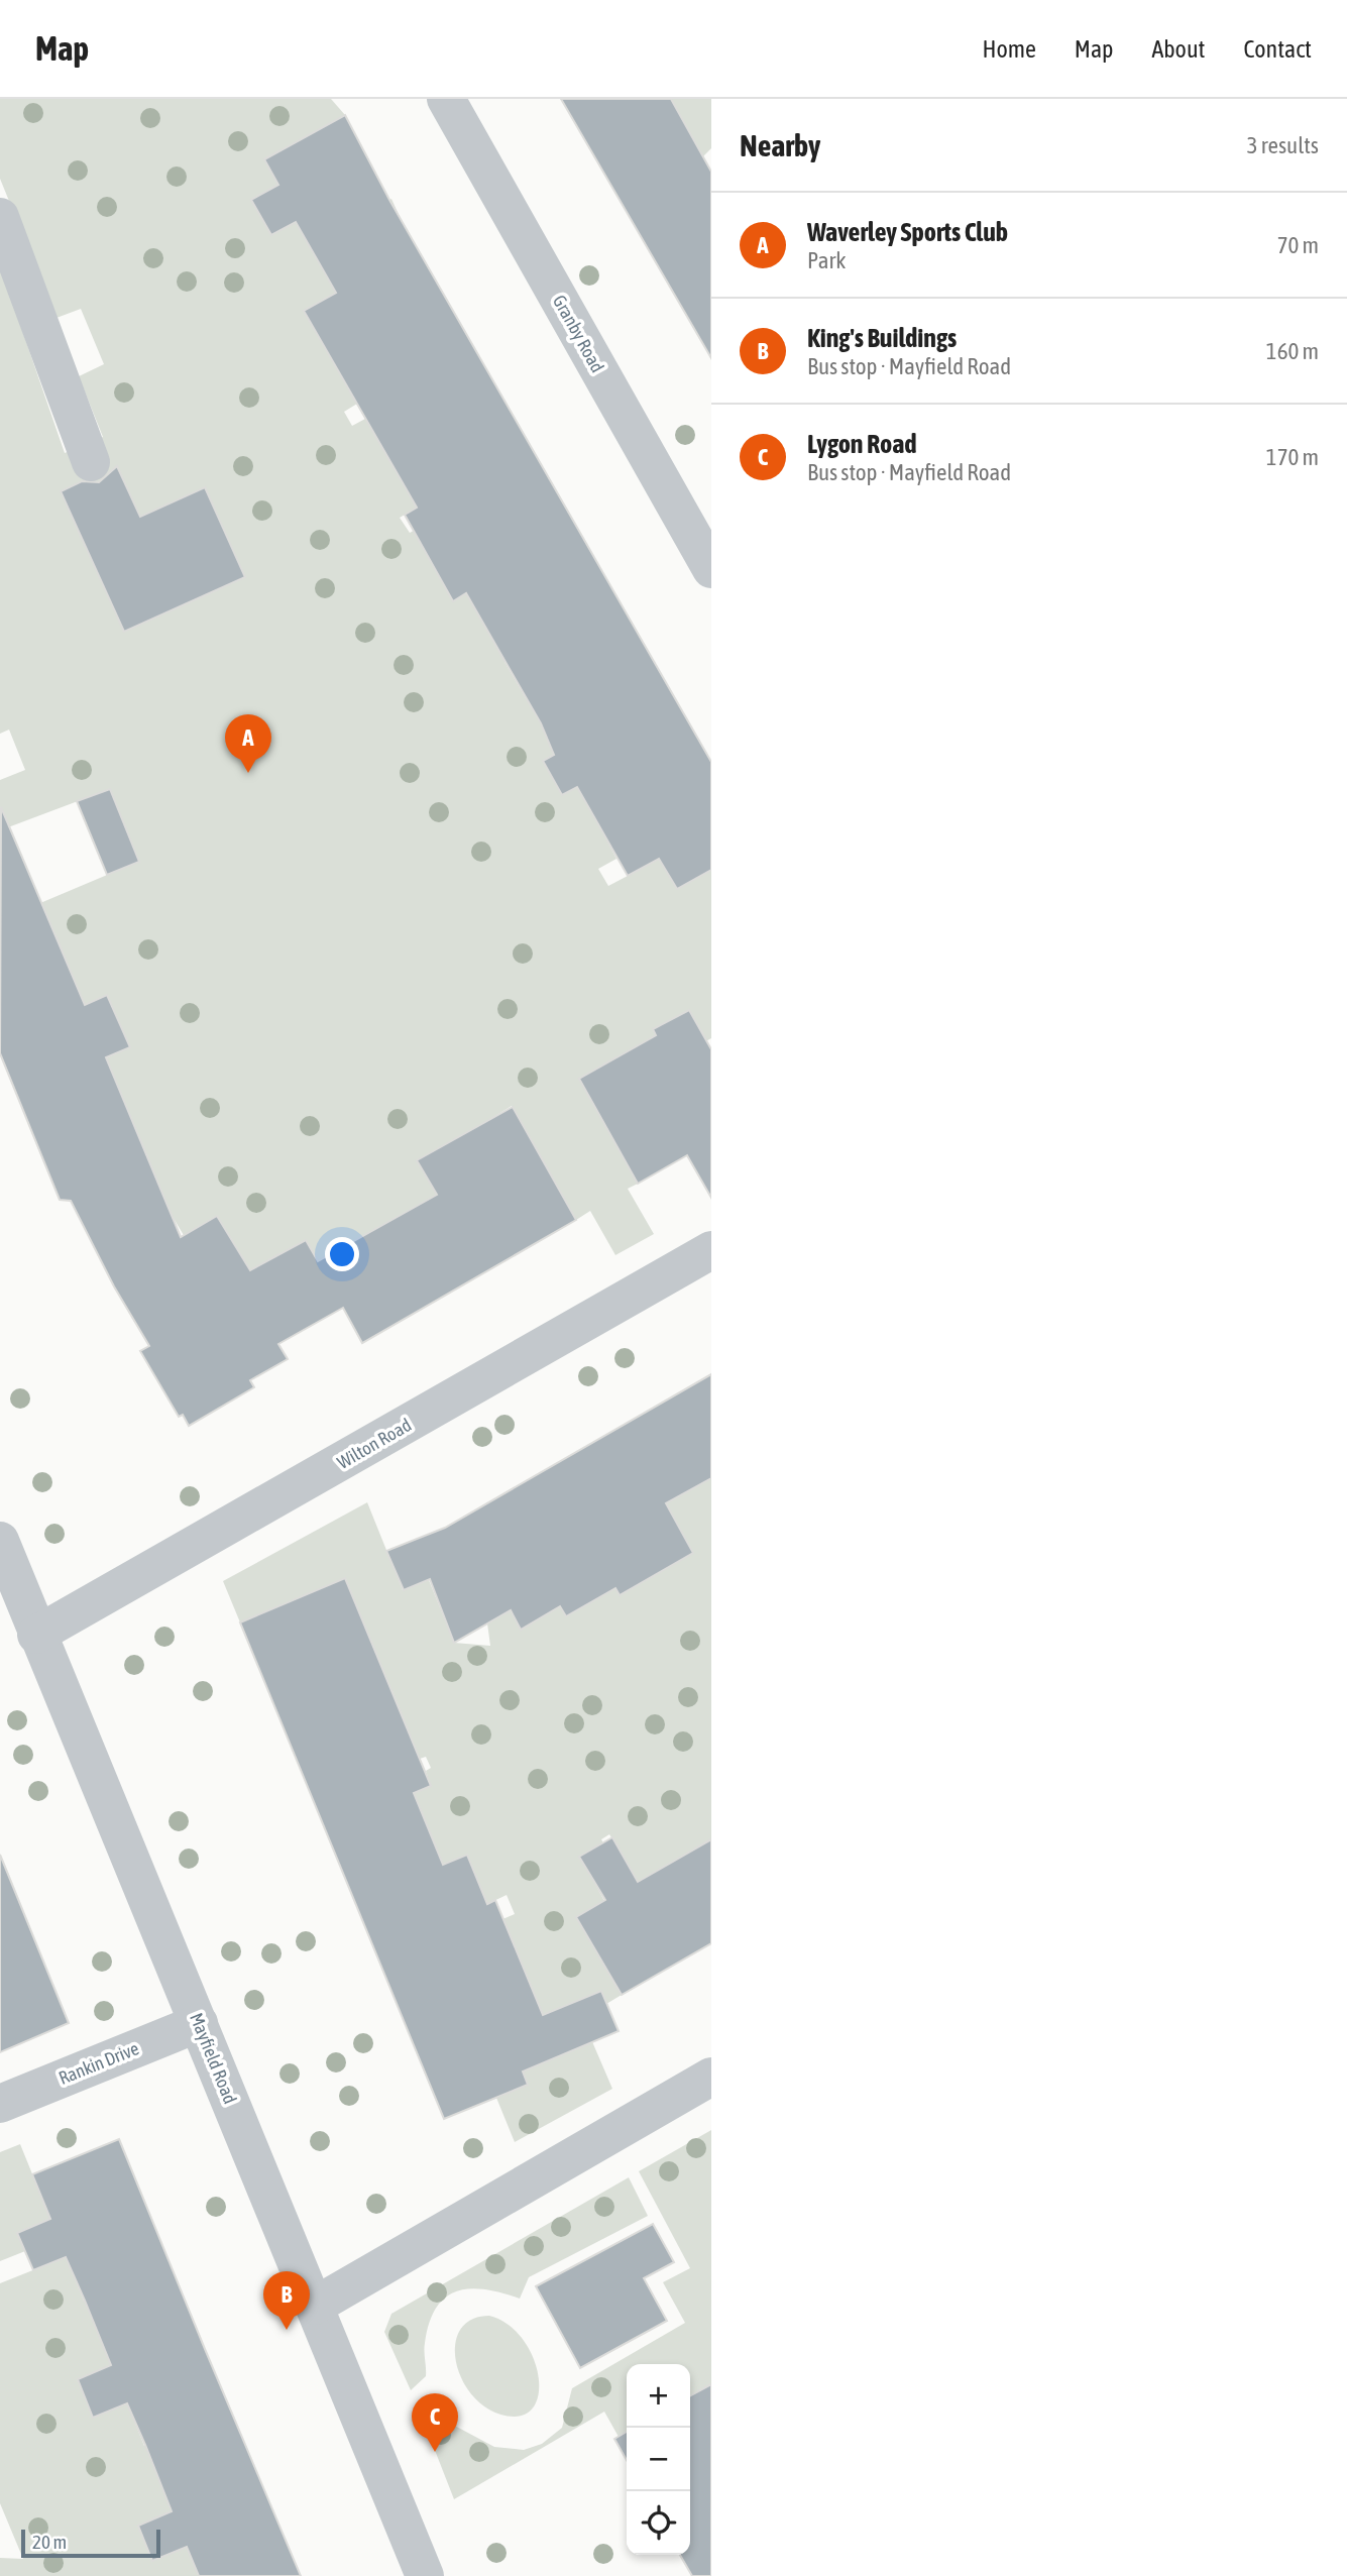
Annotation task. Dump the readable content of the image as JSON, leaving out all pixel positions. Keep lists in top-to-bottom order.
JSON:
{
  "streets": {
    "street": [
      "Granby Road",
      "Wilton Road",
      "Mayfield Road",
      "Rankin Drive"
    ]
  },
  "crossings": [
    ["Wilton Road", "Mayfield Road"],
    ["Mayfield Road", "Rankin Drive"]
  ],
  "scale_bar": "20 m",
  "page": {
    "header": "Map",
    "nav": [
      "Home",
      "Map",
      "About",
      "Contact"
    ],
    "heading": ["Nearby", "3 results"],
    "list": [
      {
        "mark": "A",
        "name": "Waverley Sports Club",
        "note": "Park",
        "value": "70 m"
      },
      {
        "mark": "B",
        "name": "King's Buildings",
        "note": "Bus stop · Mayfield Road",
        "value": "160 m"
      },
      {
        "mark": "C",
        "name": "Lygon Road",
        "note": "Bus stop · Mayfield Road",
        "value": "170 m"
      }
    ],
    "pins": ["A", "B", "C"],
    "map_buttons": ["+", "−"],
    "scale": "20 m"
  }
}
